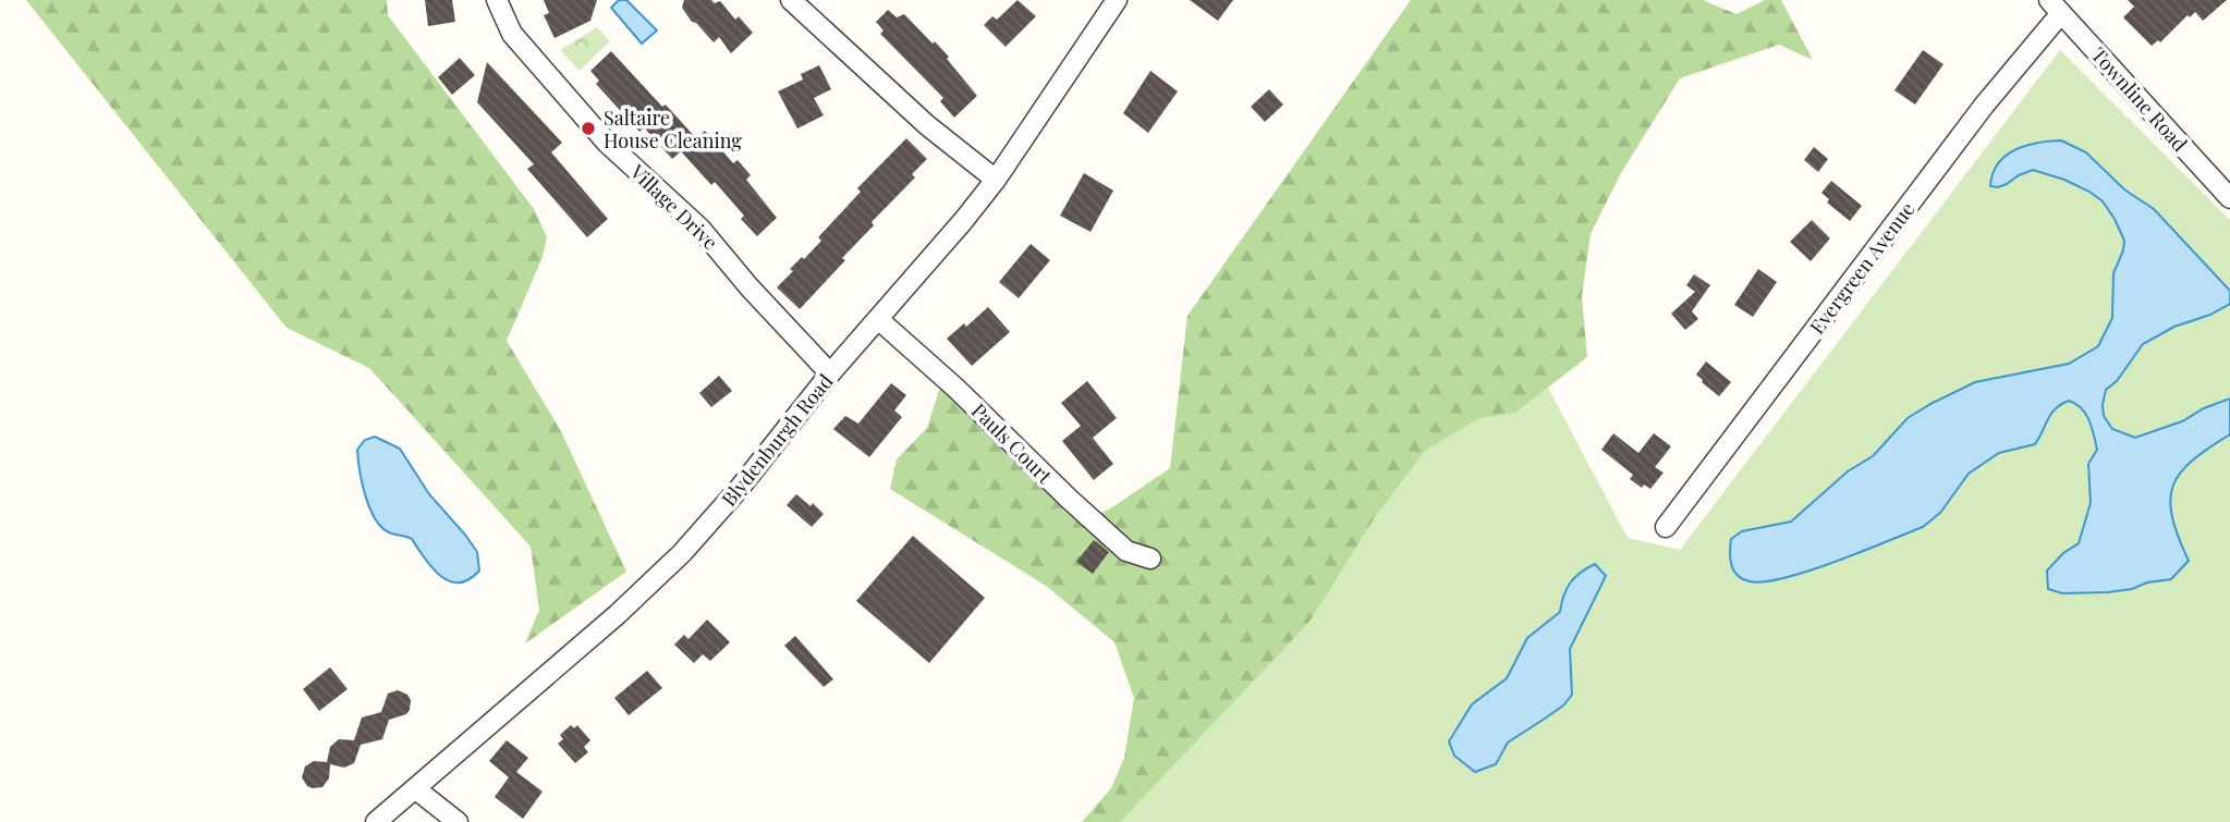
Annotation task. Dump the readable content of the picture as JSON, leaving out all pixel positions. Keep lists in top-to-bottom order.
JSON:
{
  "streets": {
    "street": [
      "Townline Road",
      "Village Drive",
      "Evergreen Avenue",
      "Blydenburgh Road",
      "Pauls Court"
    ]
  },
  "crossings": [
    ["Townline Road", "Evergreen Avenue"],
    ["Village Drive", "Blydenburgh Road"],
    ["Blydenburgh Road", "Pauls Court"]
  ],
  "places": ["Saltaire House Cleaning"]
}
